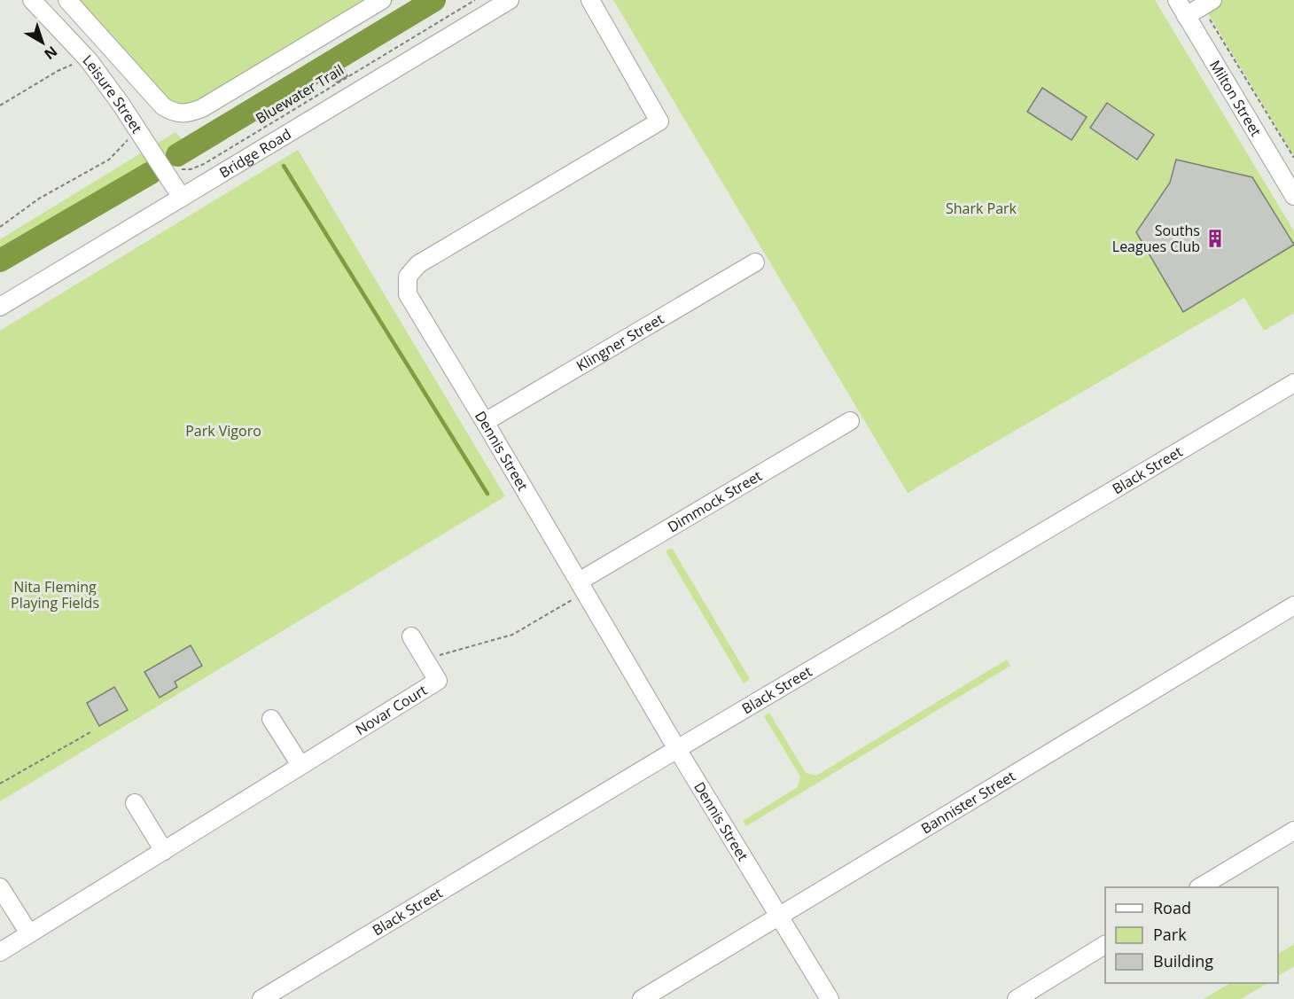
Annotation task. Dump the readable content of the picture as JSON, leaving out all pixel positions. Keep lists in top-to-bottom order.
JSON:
{
  "streets": {
    "street": [
      "Leisure Street",
      "Milton Street",
      "Bridge Road",
      "Klingner Street",
      "Dennis Street",
      "Black Street",
      "Dimmock Street",
      "Novar Court",
      "Bannister Street"
    ],
    "path": ["Bluewater Trail"]
  },
  "crossings": [
    ["Bluewater Trail", "Leisure Street"],
    ["Leisure Street", "Bridge Road"],
    ["Klingner Street", "Dennis Street"],
    ["Dennis Street", "Black Street"],
    ["Dennis Street", "Dimmock Street"],
    ["Dennis Street", "Bannister Street"]
  ],
  "parks": ["Shark Park", "Park Vigoro", "Nita Fleming Playing Fields"],
  "places": {
    "building": ["Souths Leagues Club"]
  },
  "legend": ["Road", "Park", "Building"],
  "north": "bottom right"
}
